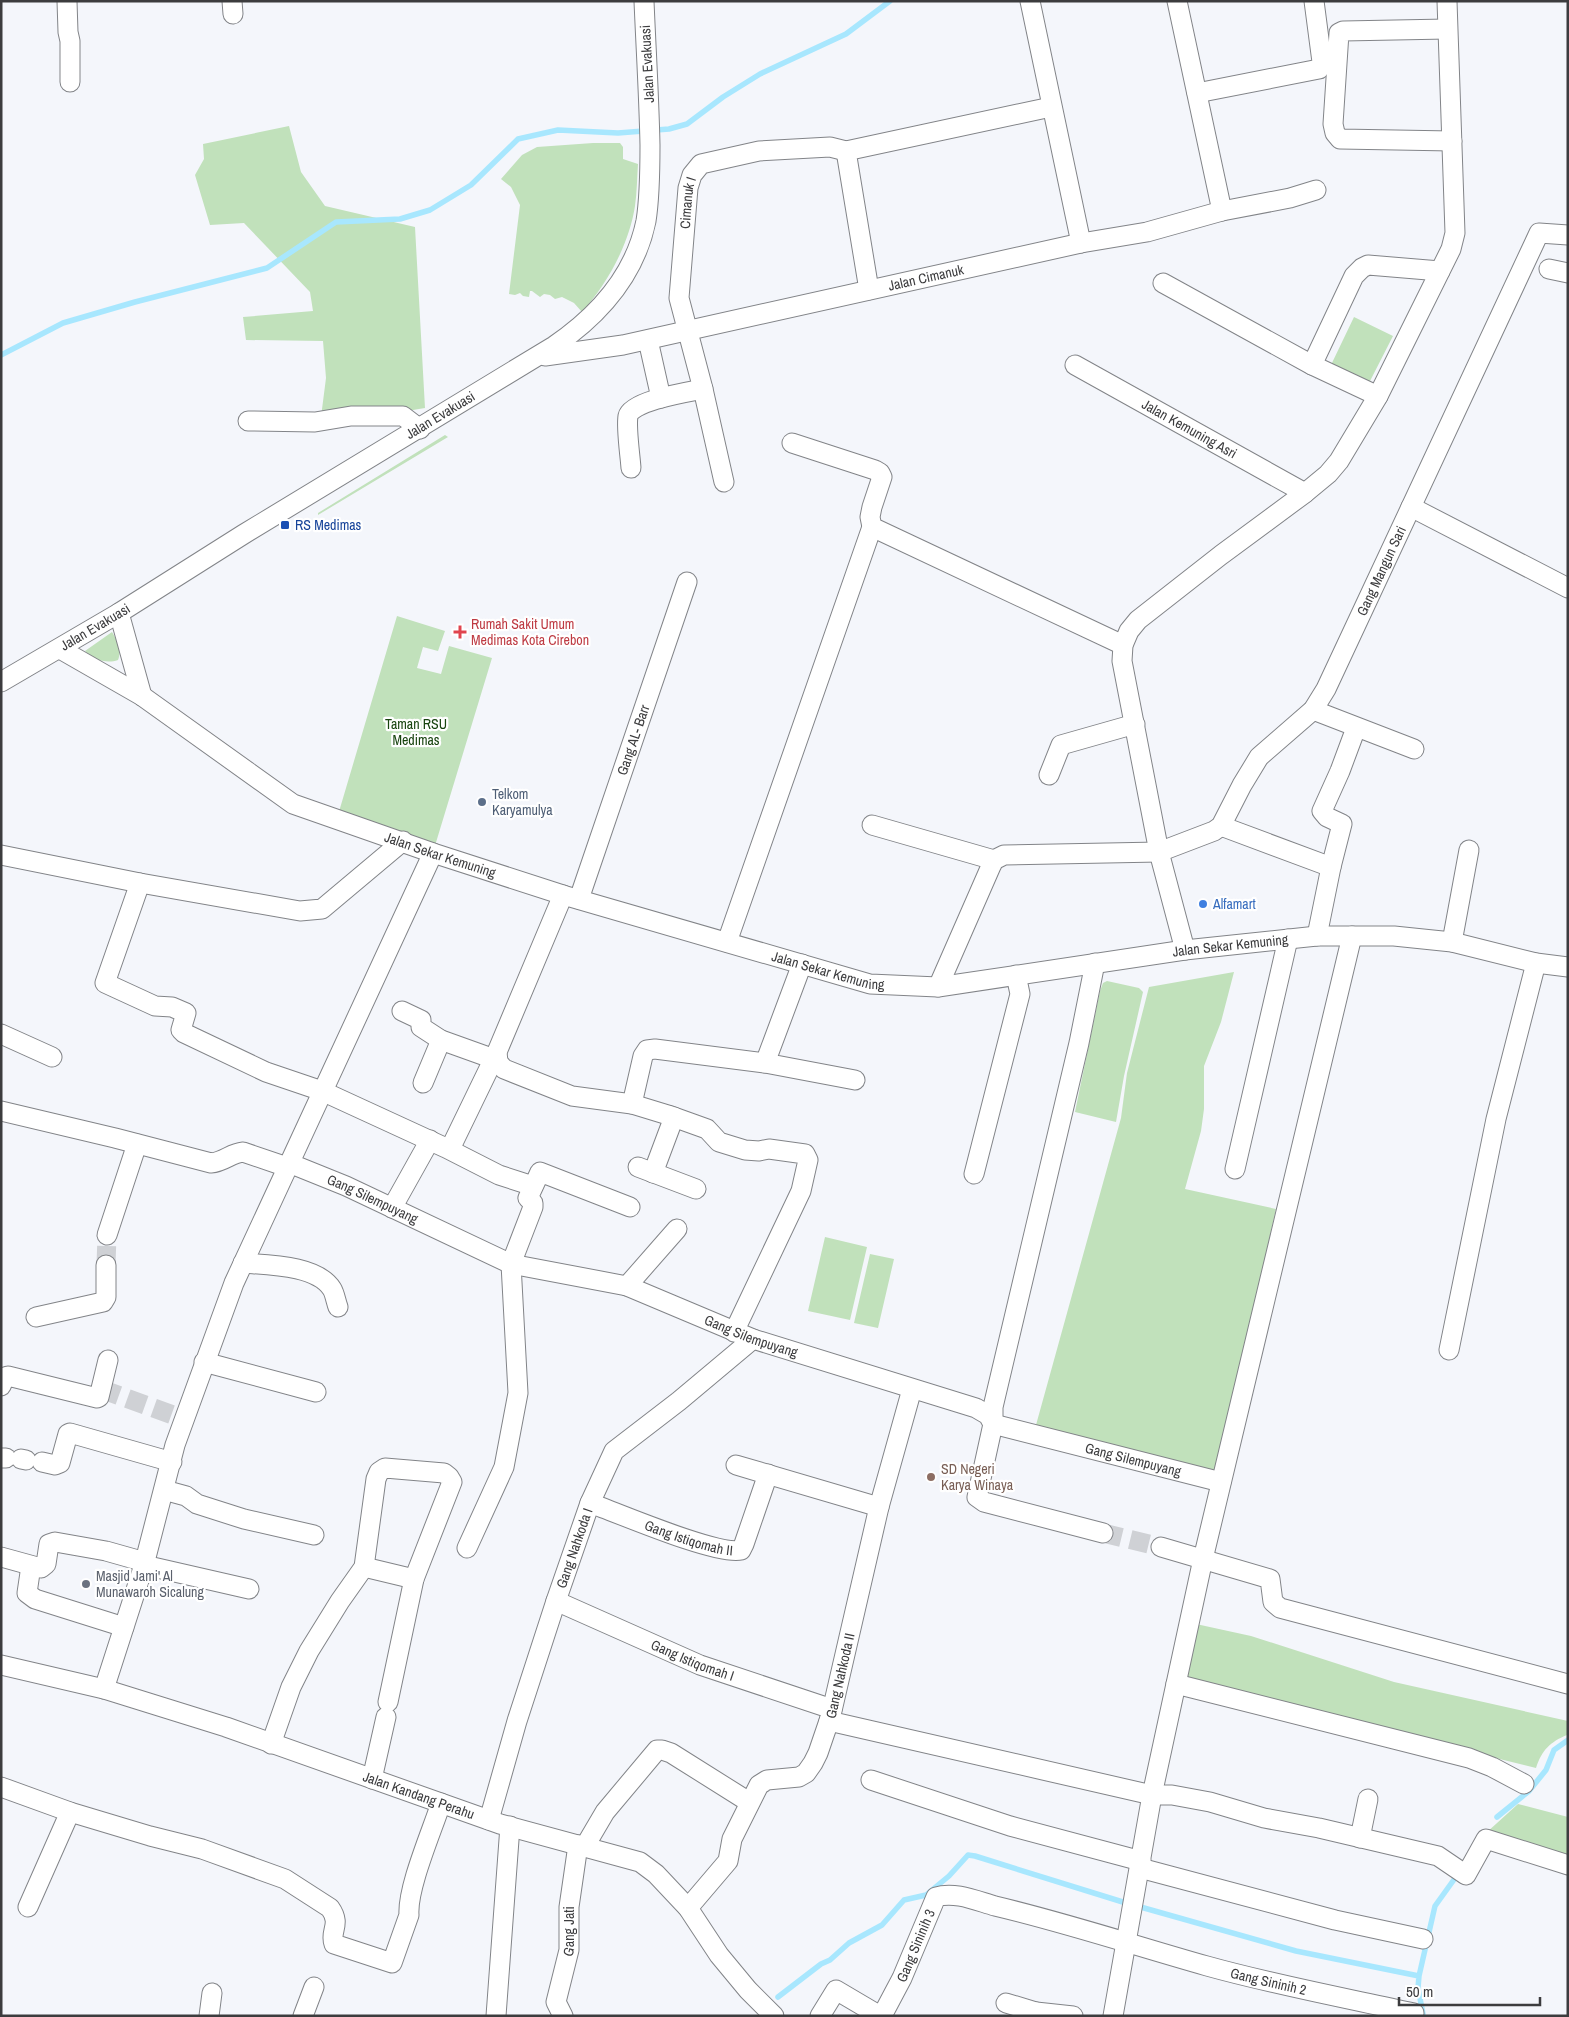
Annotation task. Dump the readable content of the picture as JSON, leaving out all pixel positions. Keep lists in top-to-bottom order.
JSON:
{
  "streets": {
    "street": [
      "Jalan Evakuasi",
      "Cimanuk I",
      "Jalan Cimanuk",
      "Jalan Kemuning Asri",
      "Gang Mangun Sari",
      "Gang AL- Barr",
      "Jalan Sekar Kemuning",
      "Gang Silempuyang",
      "Gang Istiqomah II",
      "Gang Nahkoda I",
      "Gang Istiqomah I",
      "Gang Nahkoda II",
      "Jalan Kandang Perahu",
      "Gang Jati",
      "Gang Sininih 3",
      "Gang Sininih 2"
    ]
  },
  "crossings": [
    ["Jalan Evakuasi", "Jalan Cimanuk"],
    ["Jalan Evakuasi", "Jalan Sekar Kemuning"],
    ["Cimanuk I", "Jalan Cimanuk"],
    ["Gang AL- Barr", "Jalan Sekar Kemuning"],
    ["Gang Silempuyang", "Gang Nahkoda I"],
    ["Gang Silempuyang", "Gang Nahkoda II"],
    ["Gang Istiqomah II", "Gang Nahkoda I"],
    ["Gang Nahkoda I", "Gang Istiqomah I"],
    ["Gang Nahkoda I", "Jalan Kandang Perahu"],
    ["Gang Istiqomah I", "Gang Nahkoda II"],
    ["Gang Nahkoda II", "Jalan Kandang Perahu"],
    ["Jalan Kandang Perahu", "Gang Jati"],
    ["Gang Sininih 3", "Gang Sininih 2"]
  ],
  "parks": ["Taman RSU Medimas"],
  "places": {
    "transit": ["RS Medimas"],
    "health": ["Rumah Sakit Umum Medimas Kota Cirebon"],
    "other": [
      "Telkom Karyamulya",
      "Alfamart",
      "SD Negeri Karya Winaya",
      "Masjid Jami' Al Munawaroh Sicalung"
    ]
  },
  "scale_bar": "50 m"
}
